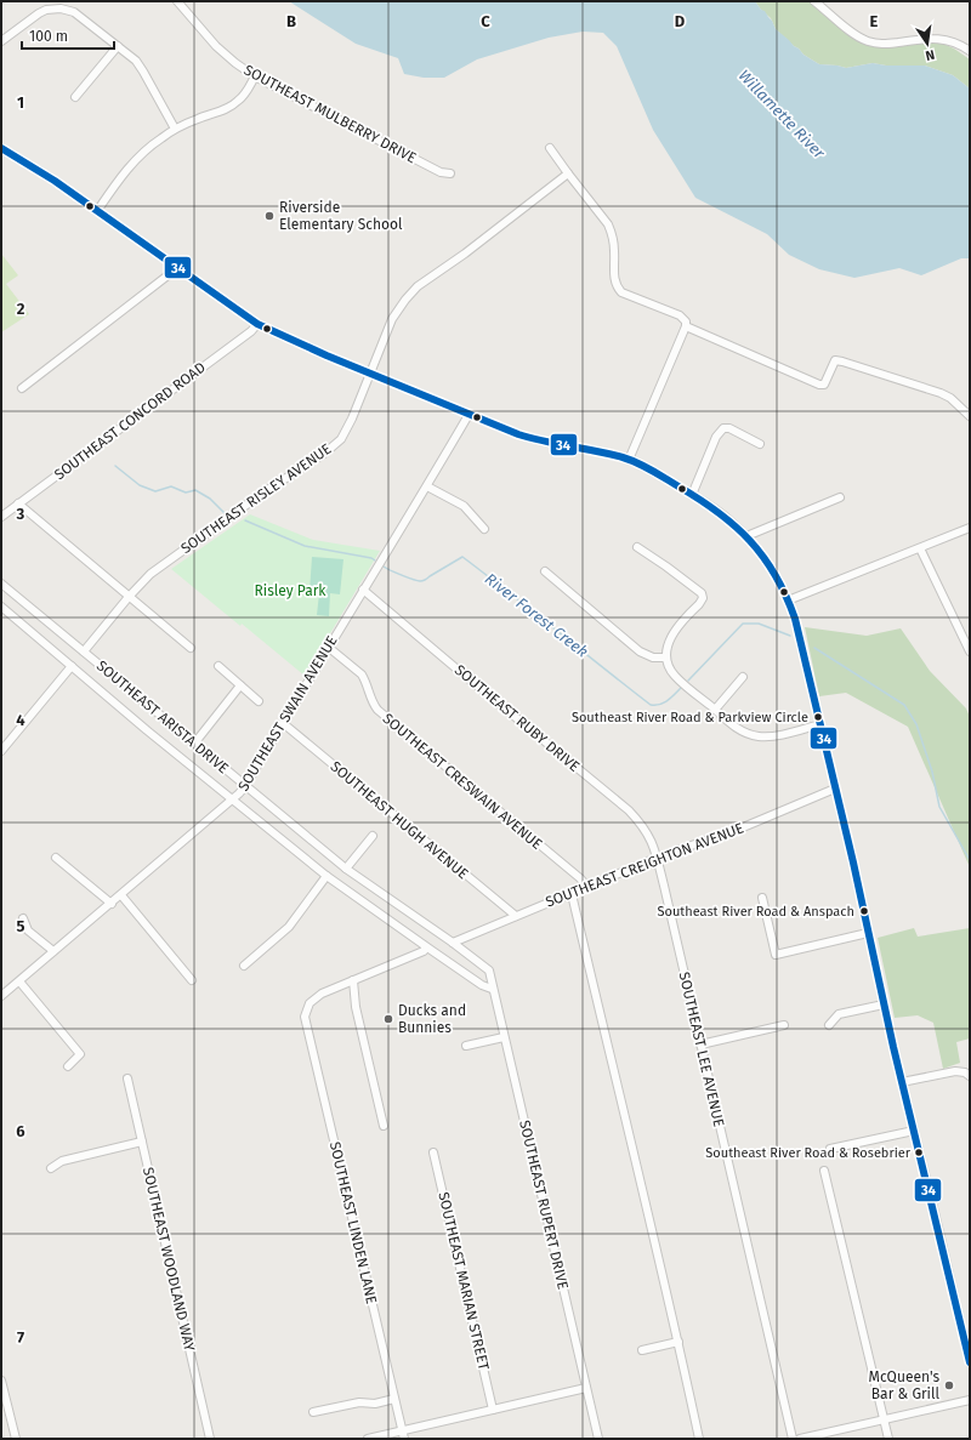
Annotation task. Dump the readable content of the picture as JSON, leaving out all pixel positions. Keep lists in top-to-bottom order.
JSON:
{
  "streets": {
    "street": [
      "SOUTHEAST MULBERRY DRIVE",
      "SOUTHEAST CONCORD ROAD",
      "SOUTHEAST RISLEY AVENUE",
      "SOUTHEAST SWAIN AVENUE",
      "SOUTHEAST ARISTA DRIVE",
      "SOUTHEAST RUBY DRIVE",
      "SOUTHEAST CRESWAIN AVENUE",
      "SOUTHEAST HUGH AVENUE",
      "SOUTHEAST CREIGHTON AVENUE",
      "SOUTHEAST LEE AVENUE",
      "SOUTHEAST RUPERT DRIVE",
      "SOUTHEAST LINDEN LANE",
      "SOUTHEAST WOODLAND WAY",
      "SOUTHEAST MARIAN STREET"
    ]
  },
  "crossings": [
    ["SOUTHEAST RISLEY AVENUE", "SOUTHEAST ARISTA DRIVE"],
    ["SOUTHEAST SWAIN AVENUE", "SOUTHEAST ARISTA DRIVE"],
    ["SOUTHEAST SWAIN AVENUE", "SOUTHEAST RUBY DRIVE"],
    ["SOUTHEAST SWAIN AVENUE", "SOUTHEAST CRESWAIN AVENUE"],
    ["SOUTHEAST SWAIN AVENUE", "SOUTHEAST HUGH AVENUE"],
    ["SOUTHEAST ARISTA DRIVE", "SOUTHEAST CREIGHTON AVENUE"],
    ["SOUTHEAST ARISTA DRIVE", "SOUTHEAST RUPERT DRIVE"],
    ["SOUTHEAST RUBY DRIVE", "SOUTHEAST CREIGHTON AVENUE"],
    ["SOUTHEAST RUBY DRIVE", "SOUTHEAST LEE AVENUE"],
    ["SOUTHEAST CRESWAIN AVENUE", "SOUTHEAST CREIGHTON AVENUE"],
    ["SOUTHEAST HUGH AVENUE", "SOUTHEAST CREIGHTON AVENUE"],
    ["SOUTHEAST CREIGHTON AVENUE", "SOUTHEAST LEE AVENUE"]
  ],
  "water": ["Willamette River", "River Forest Creek"],
  "parks": ["Risley Park"],
  "places": [
    "Riverside Elementary School",
    "Southeast River Road & Parkview Circle",
    "Southeast River Road & Anspach",
    "Ducks and Bunnies",
    "Southeast River Road & Rosebrier",
    "McQueen's Bar & Grill"
  ],
  "lines": ["transit line 34"],
  "scale_bar": "100 m",
  "north": "bottom",
  "grid": {
    "columns": [
      "B",
      "C",
      "D",
      "E"
    ],
    "rows": [
      "1",
      "2",
      "3",
      "4",
      "5",
      "6",
      "7"
    ]
  }
}
